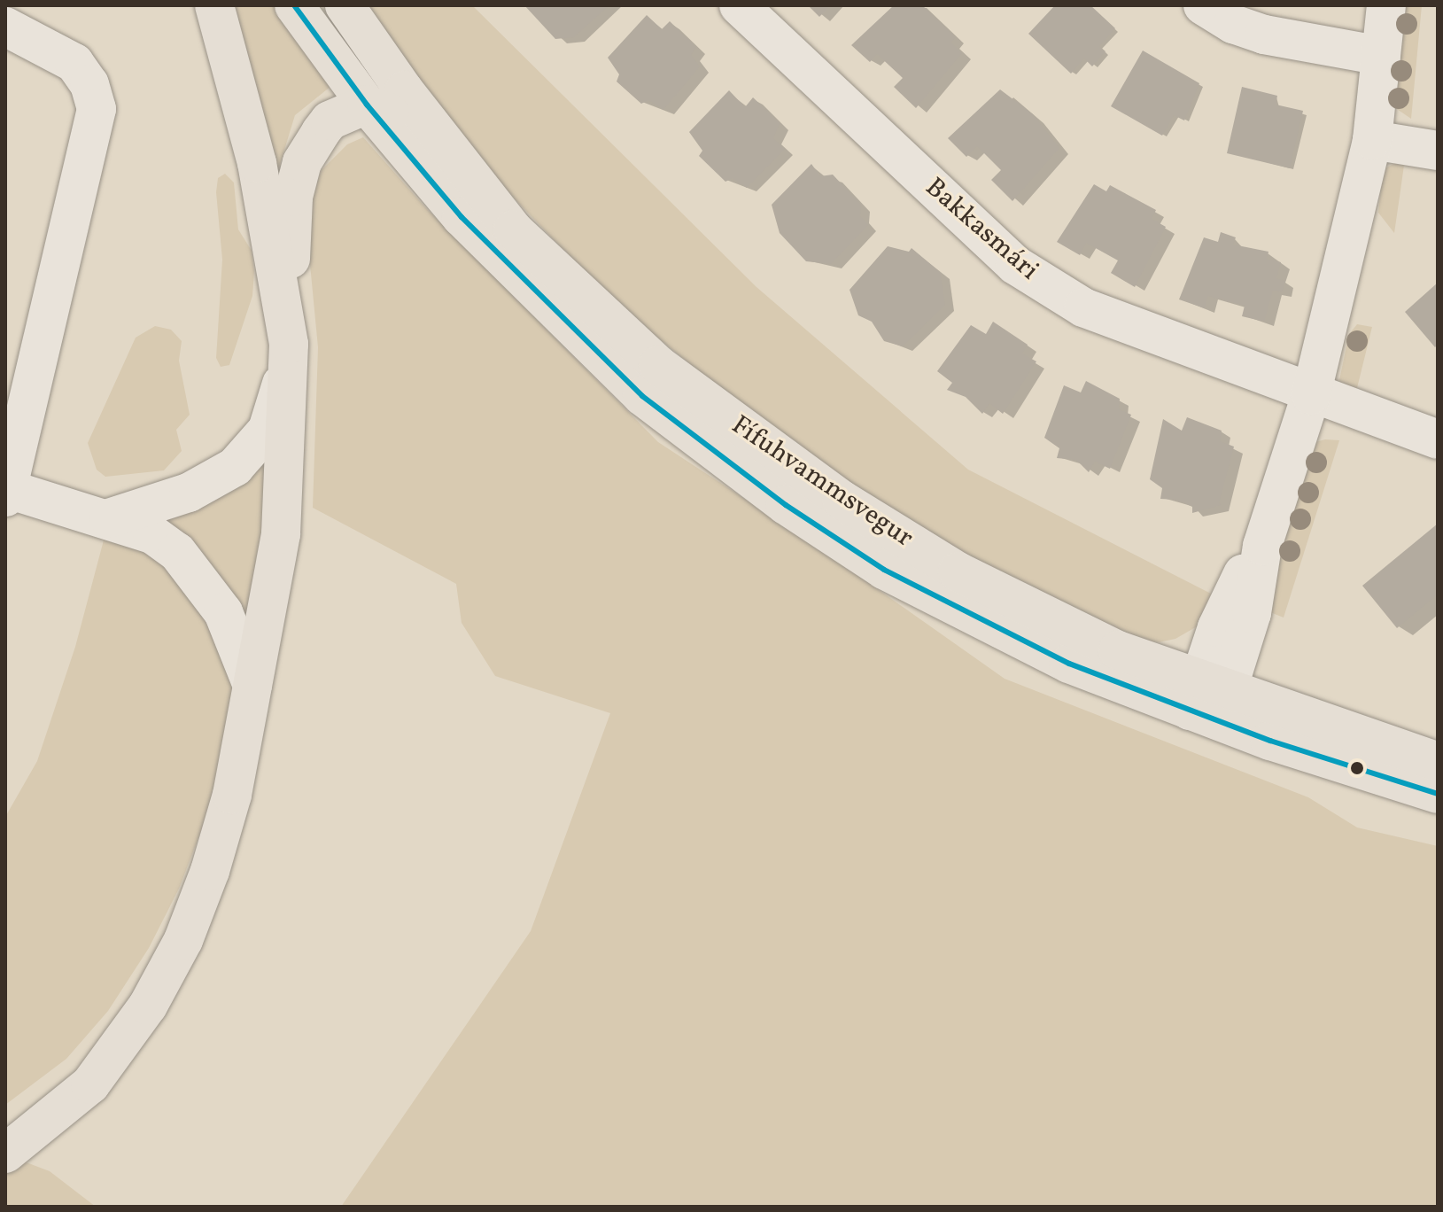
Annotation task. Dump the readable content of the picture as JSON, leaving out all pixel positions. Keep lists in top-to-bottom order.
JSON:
{
  "streets": {
    "main road": ["Fífuhvammsvegur"],
    "street": ["Bakkasmári"]
  }
}
